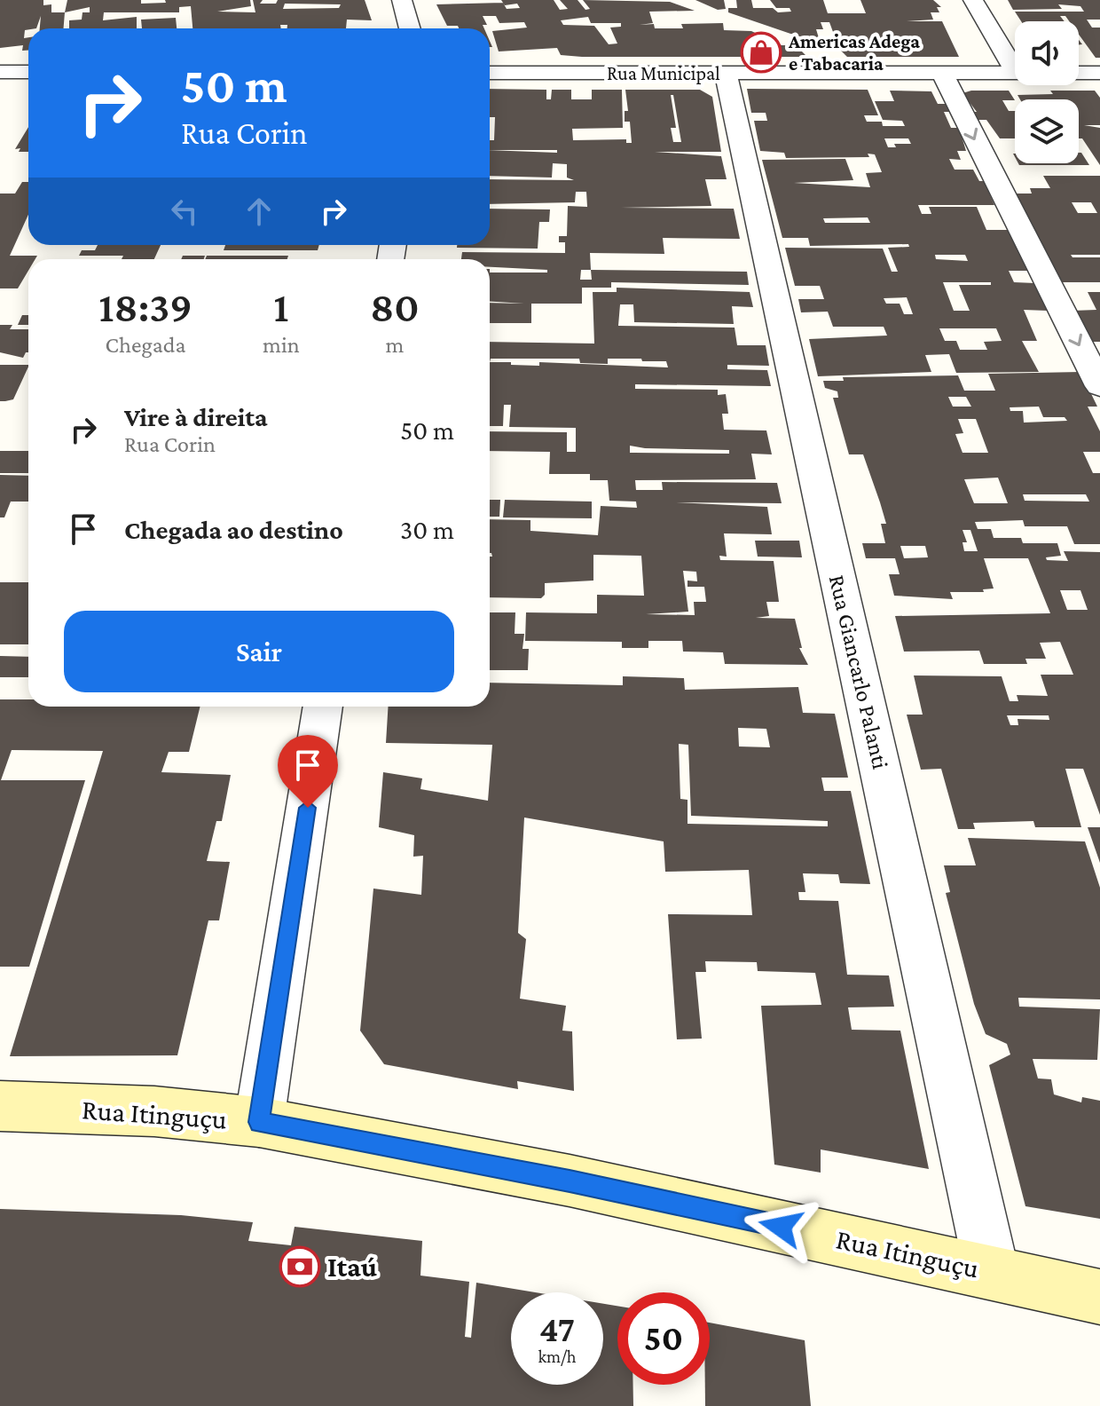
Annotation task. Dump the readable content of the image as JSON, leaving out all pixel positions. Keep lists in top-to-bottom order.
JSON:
{
  "streets": {
    "main road": ["Rua Itinguçu"],
    "street": ["Rua Municipal", "Rua Giancarlo Palanti"]
  },
  "crossings": [
    ["Rua Municipal", "Rua Giancarlo Palanti"],
    ["Rua Giancarlo Palanti", "Rua Itinguçu"]
  ],
  "places": {
    "shop": ["Americas Adega e Tabacaria"],
    "bank": ["Itaú"]
  },
  "page": {
    "turn": ["50 m", "Rua Corin"],
    "eta": [
      "18:39",
      "Chegada",
      "1",
      "min",
      "80",
      "m"
    ],
    "list": [
      {
        "name": "Vire à direita",
        "note": "Rua Corin",
        "value": "50 m"
      },
      {
        "name": "Chegada ao destino",
        "value": "30 m"
      }
    ],
    "buttons": "Sair",
    "speed": "47 km/h",
    "limit": "50"
  }
}
